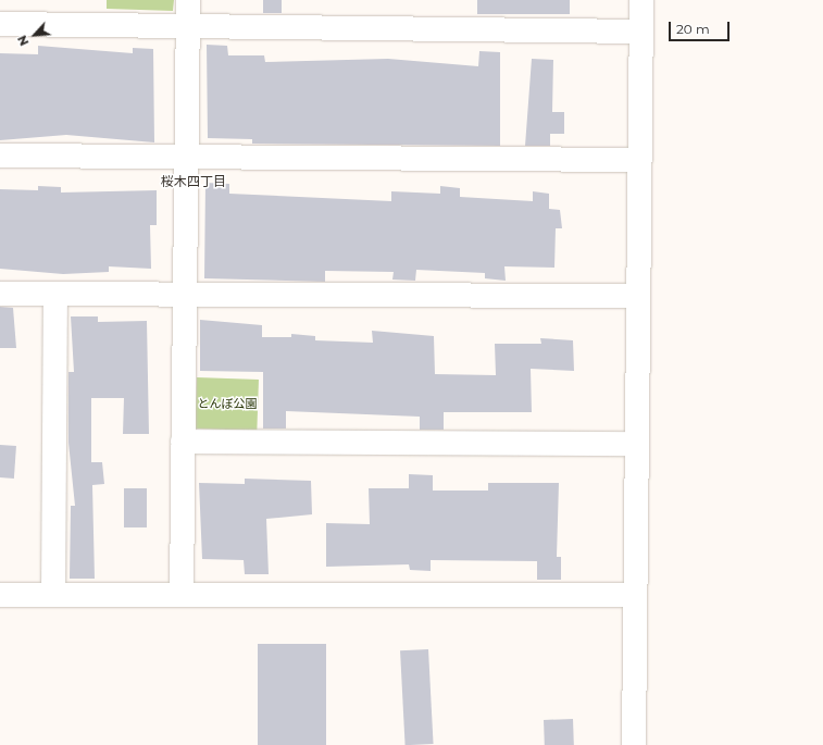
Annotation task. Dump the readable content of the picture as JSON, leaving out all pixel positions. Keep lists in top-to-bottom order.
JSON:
{
  "districts": ["桜木四丁目"],
  "parks": ["とんぼ公園"],
  "scale_bar": "20 m",
  "north": "bottom left"
}
